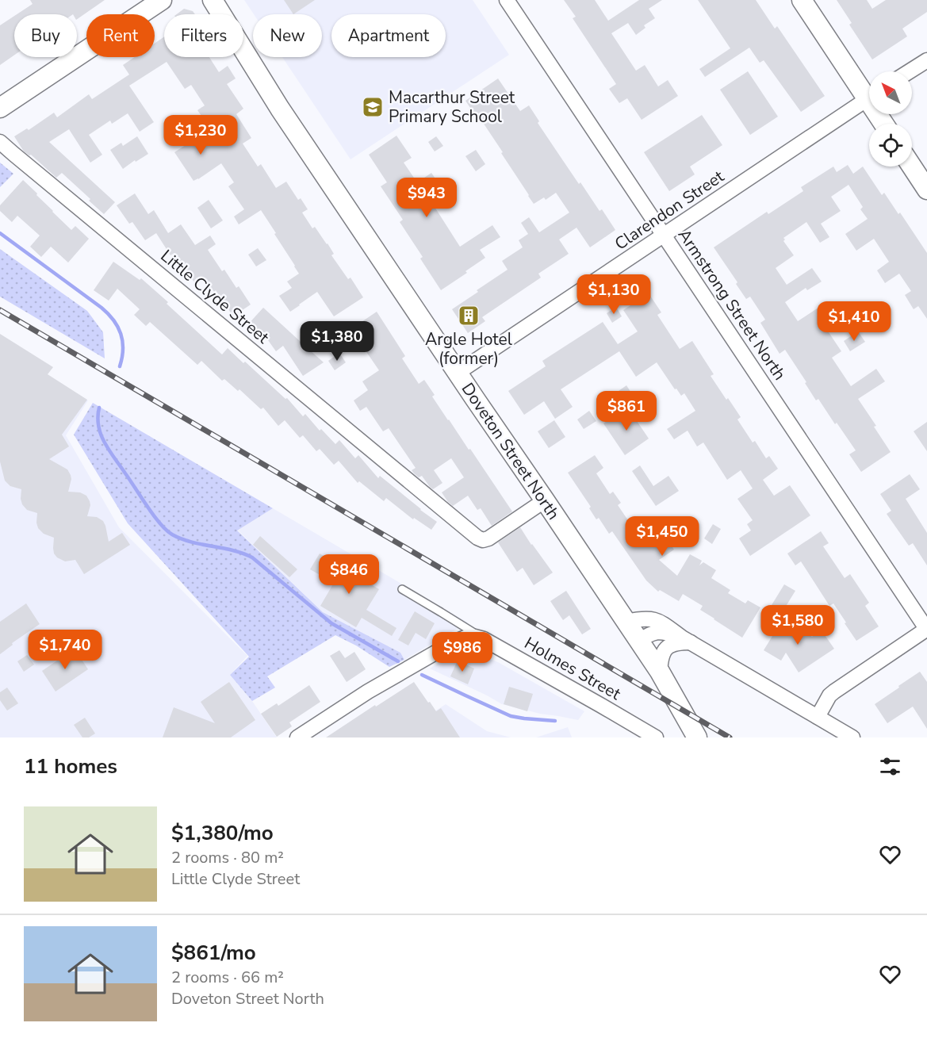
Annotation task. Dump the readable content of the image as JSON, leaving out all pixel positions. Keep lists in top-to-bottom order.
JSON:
{
  "streets": {
    "main road": ["Doveton Street North"],
    "street": [
      "Clarendon Street",
      "Little Clyde Street",
      "Armstrong Street North",
      "Holmes Street"
    ]
  },
  "crossings": [
    ["Clarendon Street", "Armstrong Street North"],
    ["Clarendon Street", "Doveton Street North"],
    ["Little Clyde Street", "Doveton Street North"]
  ],
  "places": {
    "school or university": ["Macarthur Street Primary School"],
    "building": ["Argle Hotel (former)"]
  },
  "north": "top left",
  "page": {
    "chip": [
      "Buy",
      "Rent",
      "Filters",
      "New",
      "Apartment"
    ],
    "price": [
      "$1,230",
      "$943",
      "$1,130",
      "$1,410",
      "$1,380",
      "$861",
      "$1,450",
      "$846",
      "$1,580",
      "$1,740",
      "$986"
    ],
    "heading": "11 homes",
    "list": [
      {
        "name": "$1,380/mo",
        "note": "2 rooms · 80 m² · Little Clyde Street"
      },
      {
        "name": "$861/mo",
        "note": "2 rooms · 66 m² · Doveton Street North"
      }
    ]
  }
}
